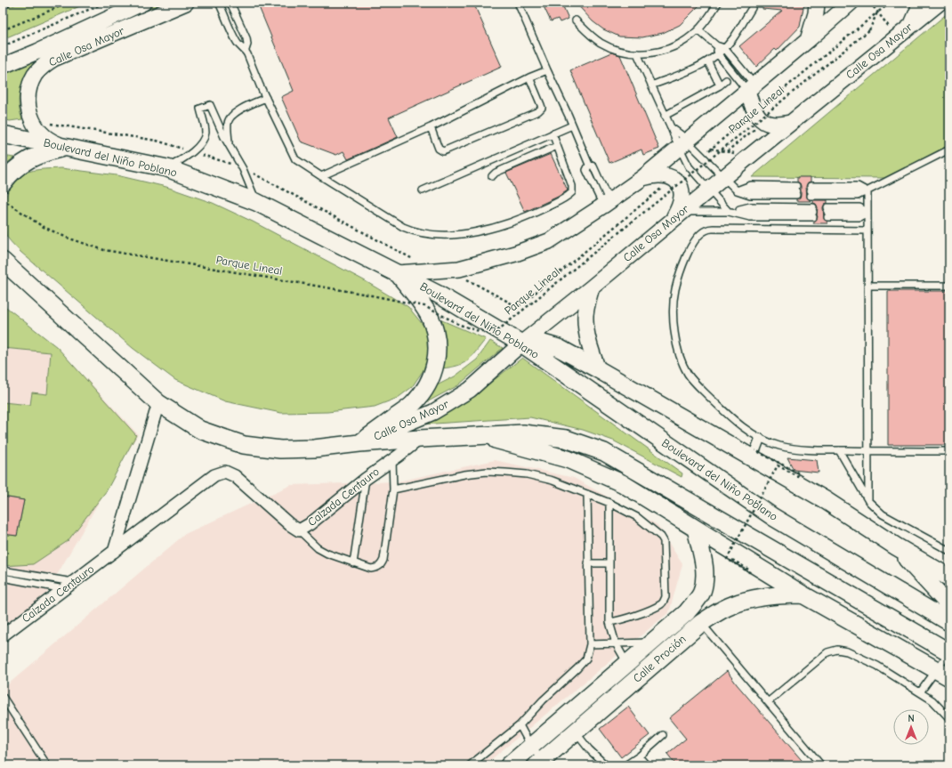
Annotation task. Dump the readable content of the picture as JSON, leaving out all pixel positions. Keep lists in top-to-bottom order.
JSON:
{
  "streets": {
    "main road": ["Boulevard del Niño Poblano", "Calle Proción"],
    "street": ["Calle Osa Mayor", "Calzada Centauro"],
    "path": ["Parque Lineal"]
  },
  "crossings": [
    ["Calle Osa Mayor", "Boulevard del Niño Poblano"]
  ],
  "north": "top"
}
